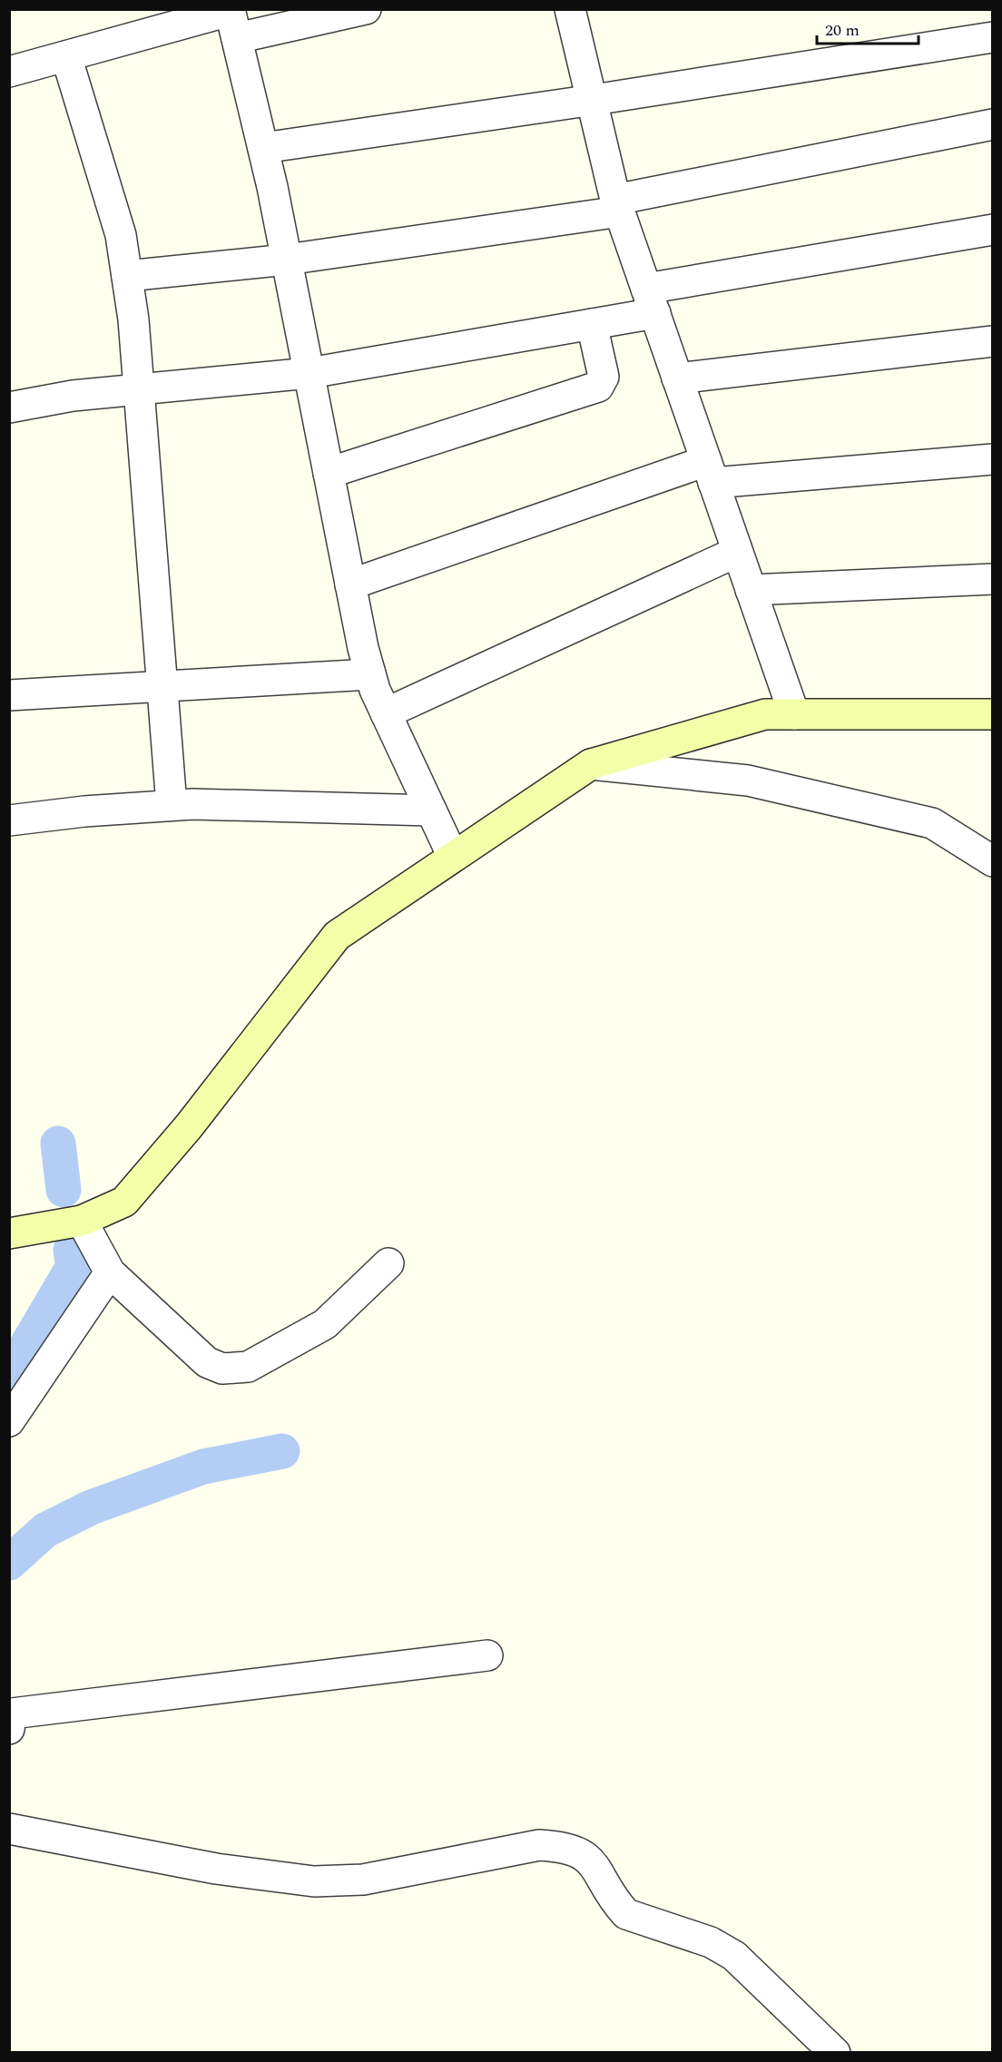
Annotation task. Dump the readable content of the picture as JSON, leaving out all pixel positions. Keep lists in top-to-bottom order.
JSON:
{
  "scale_bar": "20 m"
}
